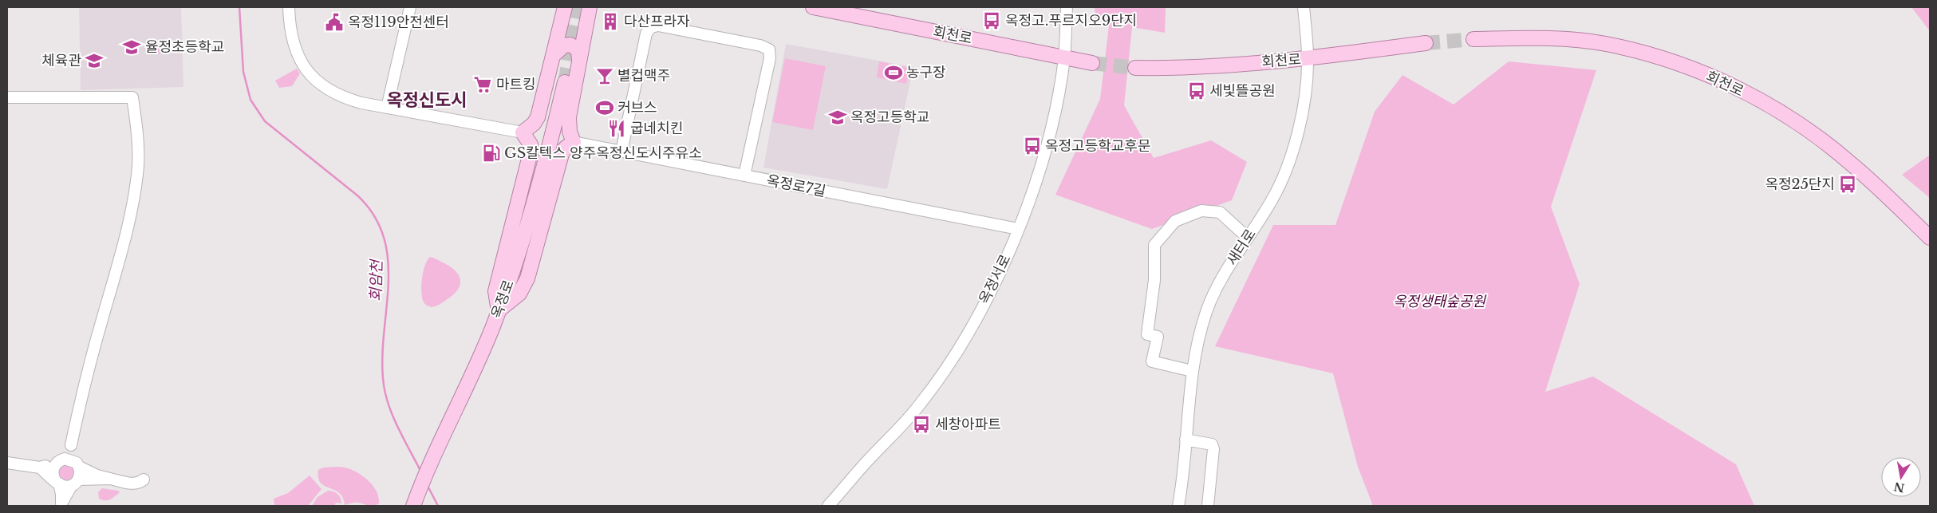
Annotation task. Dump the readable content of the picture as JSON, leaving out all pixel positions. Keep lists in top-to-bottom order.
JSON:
{
  "streets": {
    "main road": ["회천로", "옥정로"],
    "street": ["옥정로7길", "새터로", "옥정서로"]
  },
  "crossings": [
    ["회천로", "새터로"],
    ["회천로", "옥정서로"],
    ["옥정로7길", "옥정서로"]
  ],
  "districts": ["옥정신도시"],
  "water": ["회암천"],
  "parks": ["옥정생태숲공원"],
  "places": {
    "bus stop": [
      "옥정고.푸르지오9단지",
      "세빛뜰공원",
      "옥정고등학교후문",
      "옥정25단지",
      "세창아파트"
    ],
    "building": ["다산프라자"],
    "public building": ["옥정119안전센터"],
    "school or university": ["율정초등학교", "체육관", "옥정고등학교"],
    "sports": ["농구장", "커브스"],
    "bar": ["별컵맥주"],
    "supermarket": ["마트킹"],
    "restaurant": ["굽네치킨"],
    "fuel station": ["GS칼텍스 양주옥정신도시주유소"]
  },
  "north": "bottom"
}
